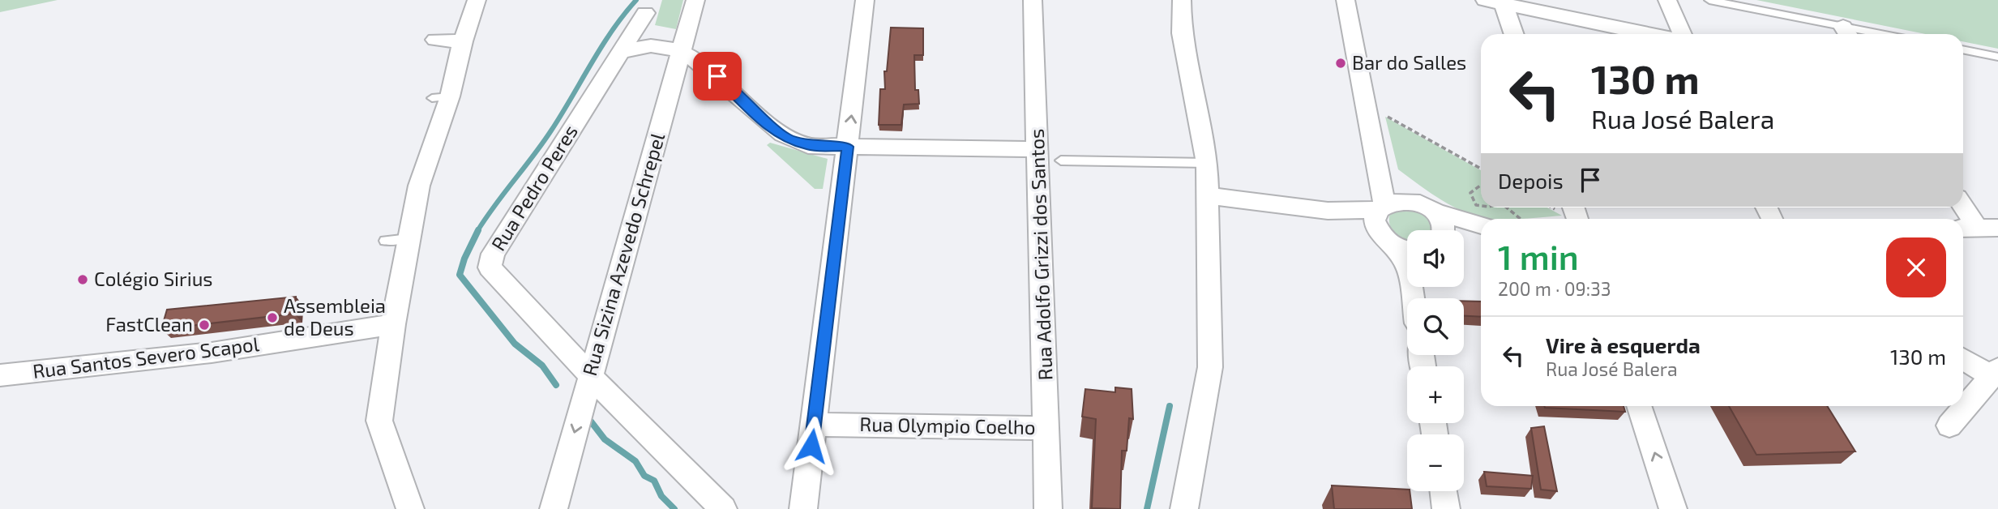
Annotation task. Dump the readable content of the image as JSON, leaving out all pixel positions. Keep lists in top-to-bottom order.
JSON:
{
  "streets": {
    "street": [
      "Rua Pedro Peres",
      "Rua Sizina Azevedo Schrepel",
      "Rua Adolfo Grizzi dos Santos",
      "Rua Santos Severo Scapol",
      "Rua Olympio Coelho"
    ]
  },
  "crossings": [
    ["Rua Pedro Peres", "Rua Sizina Azevedo Schrepel"],
    ["Rua Adolfo Grizzi dos Santos", "Rua Olympio Coelho"]
  ],
  "places": [
    "Bar do Salles",
    "Colégio Sirius",
    "Assembleia de Deus",
    "FastClean"
  ],
  "page": {
    "turn": ["130 m", "Rua José Balera"],
    "then": "Depois",
    "heading": ["1 min", "200 m · 09:33"],
    "map_buttons": ["+", "−"],
    "list": [
      {
        "name": "Vire à esquerda",
        "note": "Rua José Balera",
        "value": "130 m"
      }
    ]
  }
}
